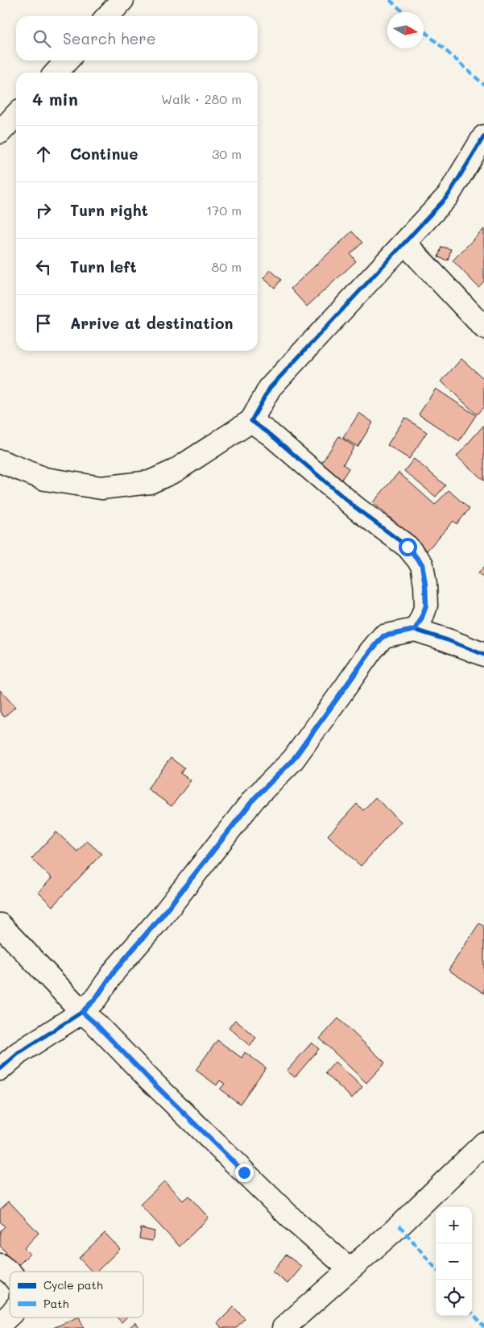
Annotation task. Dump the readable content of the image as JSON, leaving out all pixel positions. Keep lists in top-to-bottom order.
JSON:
{
  "legend": ["Cycle path", "Path"],
  "north": "right",
  "page": {
    "search": "Search here",
    "heading": ["4 min", "Walk · 280 m"],
    "list": [
      ["Continue", "30 m"],
      ["Turn right", "170 m"],
      ["Turn left", "80 m"],
      "Arrive at destination"
    ],
    "map_buttons": ["+", "−"]
  }
}
